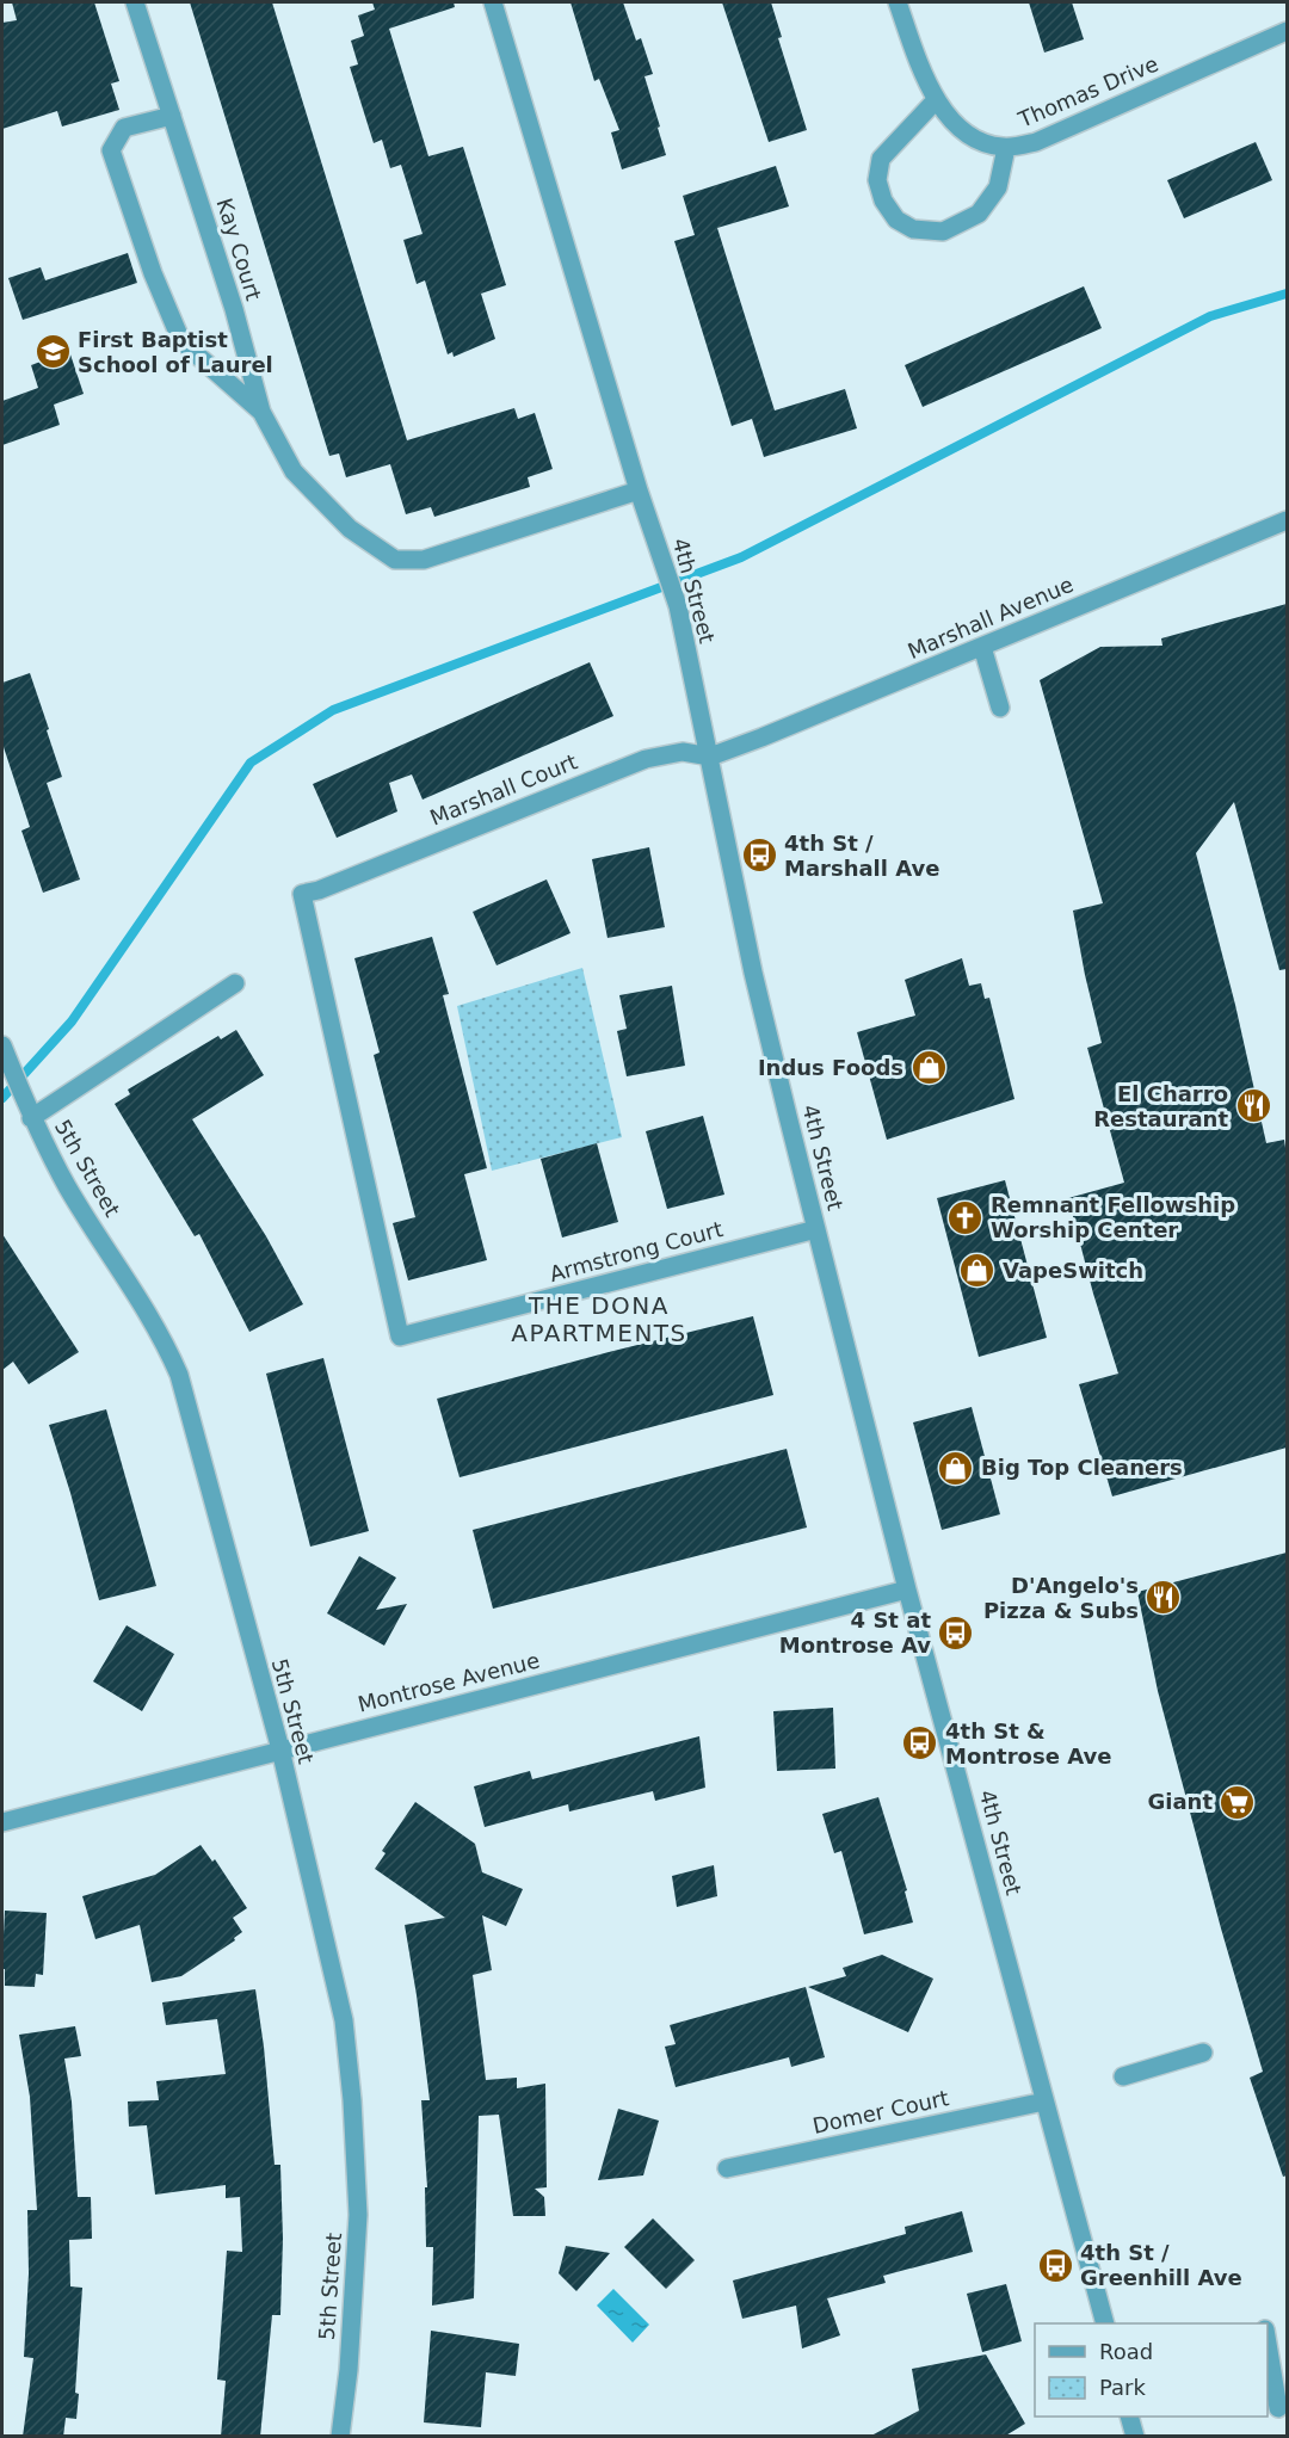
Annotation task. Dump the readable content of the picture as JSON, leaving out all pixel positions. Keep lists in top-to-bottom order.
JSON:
{
  "streets": {
    "street": [
      "Thomas Drive",
      "Kay Court",
      "4th Street",
      "Marshall Avenue",
      "Marshall Court",
      "5th Street",
      "Armstrong Court",
      "Montrose Avenue",
      "Domer Court"
    ]
  },
  "crossings": [
    ["Kay Court", "4th Street"],
    ["4th Street", "Marshall Avenue"],
    ["4th Street", "Marshall Court"],
    ["4th Street", "Armstrong Court"],
    ["4th Street", "Montrose Avenue"],
    ["4th Street", "Domer Court"],
    ["Marshall Avenue", "Marshall Court"],
    ["Marshall Court", "Armstrong Court"],
    ["5th Street", "Montrose Avenue"]
  ],
  "districts": ["THE DONA APARTMENTS"],
  "places": {
    "school or university": ["First Baptist School of Laurel"],
    "bus stop": [
      "4th St / Marshall Ave",
      "4 St at Montrose Av",
      "4th St & Montrose Ave",
      "4th St / Greenhill Ave"
    ],
    "shop": ["Indus Foods", "VapeSwitch", "Big Top Cleaners"],
    "restaurant": ["El Charro Restaurant", "D'Angelo's Pizza & Subs"],
    "church": ["Remnant Fellowship Worship Center"],
    "supermarket": ["Giant"]
  },
  "legend": ["Road", "Park"]
}
